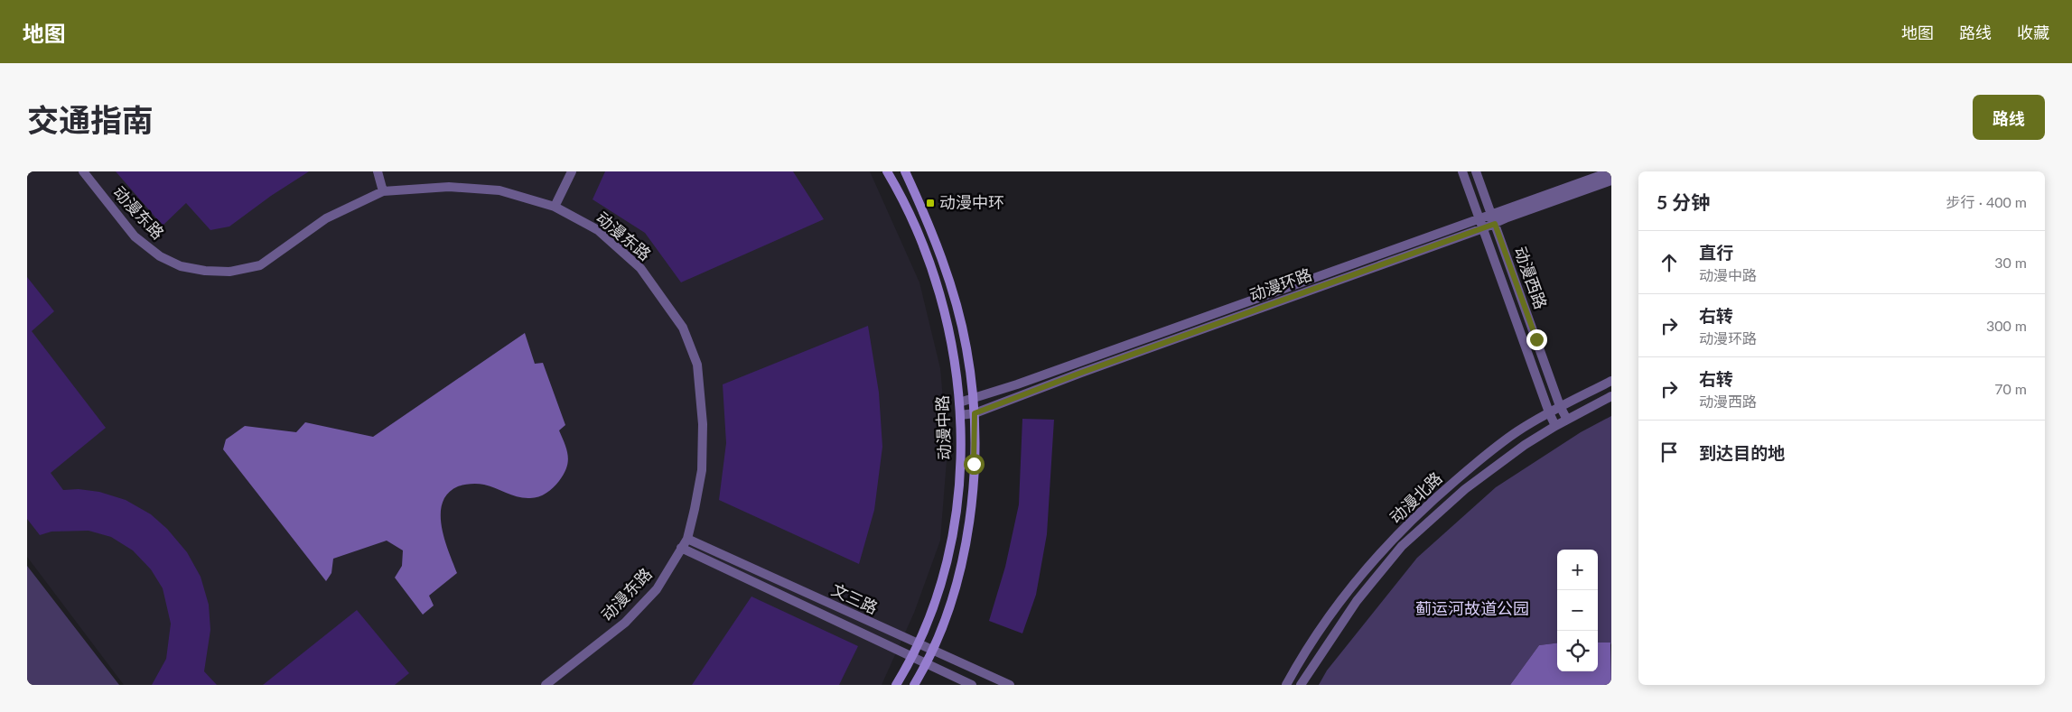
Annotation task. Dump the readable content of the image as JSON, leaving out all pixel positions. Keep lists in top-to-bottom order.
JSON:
{
  "streets": {
    "street": [
      "动漫东路",
      "动漫西路",
      "动漫环路",
      "动漫中路",
      "动漫北路",
      "文三路"
    ]
  },
  "crossings": [
    ["动漫东路", "文三路"],
    ["动漫西路", "动漫环路"],
    ["动漫西路", "动漫北路"],
    ["动漫环路", "动漫中路"],
    ["动漫中路", "文三路"]
  ],
  "parks": ["蓟运河故道公园"],
  "places": {
    "transit": ["动漫中环"]
  },
  "page": {
    "header": "地图",
    "nav": ["地图", "路线", "收藏"],
    "title": "交通指南",
    "buttons": "路线",
    "heading": ["5 分钟", "步行 · 400 m"],
    "list": [
      ["直行", "动漫中路", "30 m"],
      ["右转", "动漫环路", "300 m"],
      ["右转", "动漫西路", "70 m"],
      "到达目的地"
    ],
    "map_buttons": ["+", "−"]
  }
}
